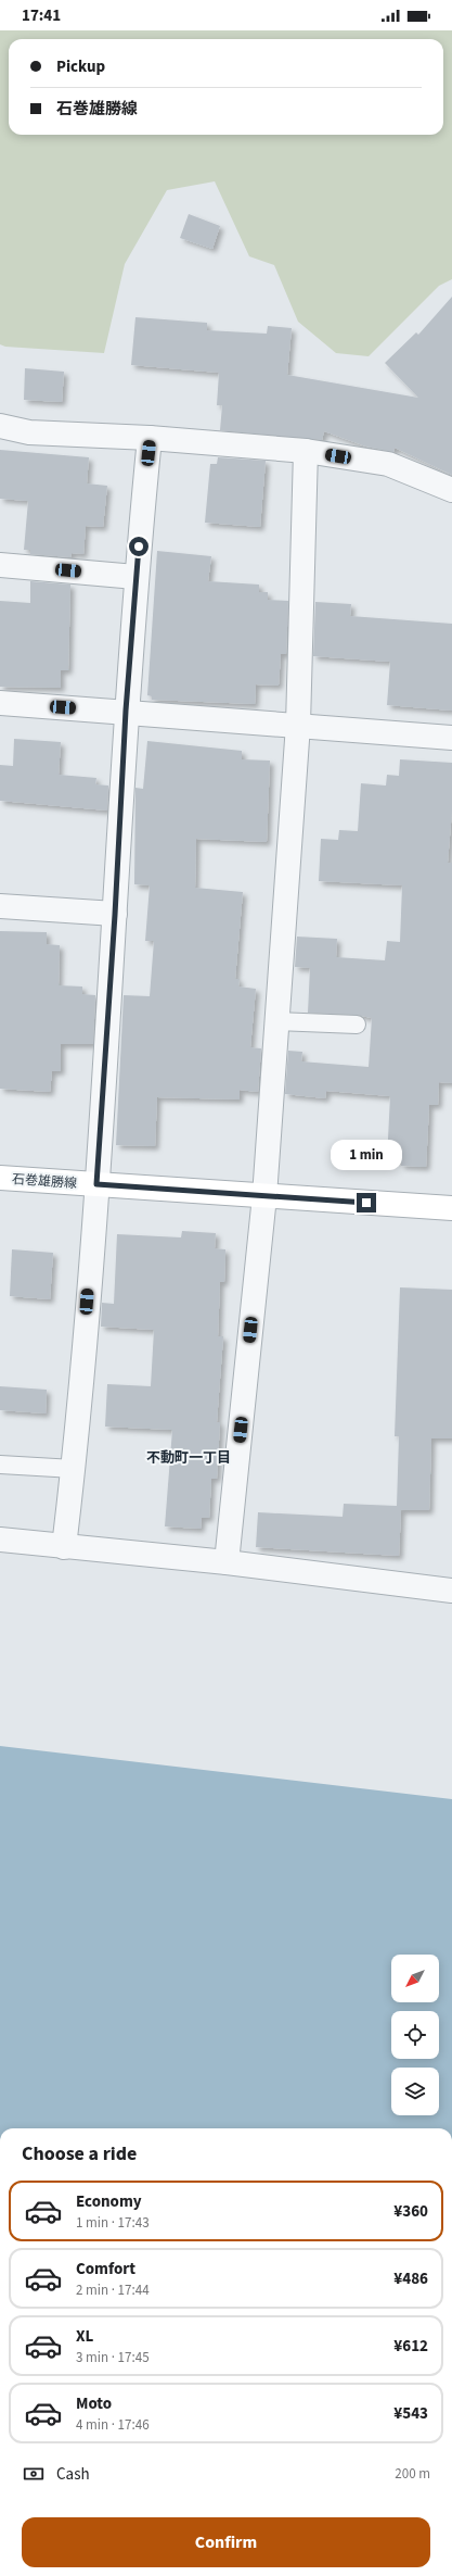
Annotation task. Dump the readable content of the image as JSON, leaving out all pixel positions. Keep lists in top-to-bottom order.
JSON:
{
  "streets": {
    "main road": ["石巻雄勝線"]
  },
  "districts": ["不動町一丁目"],
  "north": "bottom left",
  "page": {
    "status": "17:41",
    "banner": ["Pickup", "石巻雄勝線"],
    "bubble": "1 min",
    "heading": "Choose a ride",
    "list": [
      {
        "name": "Economy",
        "note": "1 min · 17:43",
        "value": "¥360"
      },
      {
        "name": "Comfort",
        "note": "2 min · 17:44",
        "value": "¥486"
      },
      {
        "name": "XL",
        "note": "3 min · 17:45",
        "value": "¥612"
      },
      {
        "name": "Moto",
        "note": "4 min · 17:46",
        "value": "¥543"
      }
    ],
    "pay": ["Cash", "200 m"],
    "buttons": "Confirm"
  }
}
